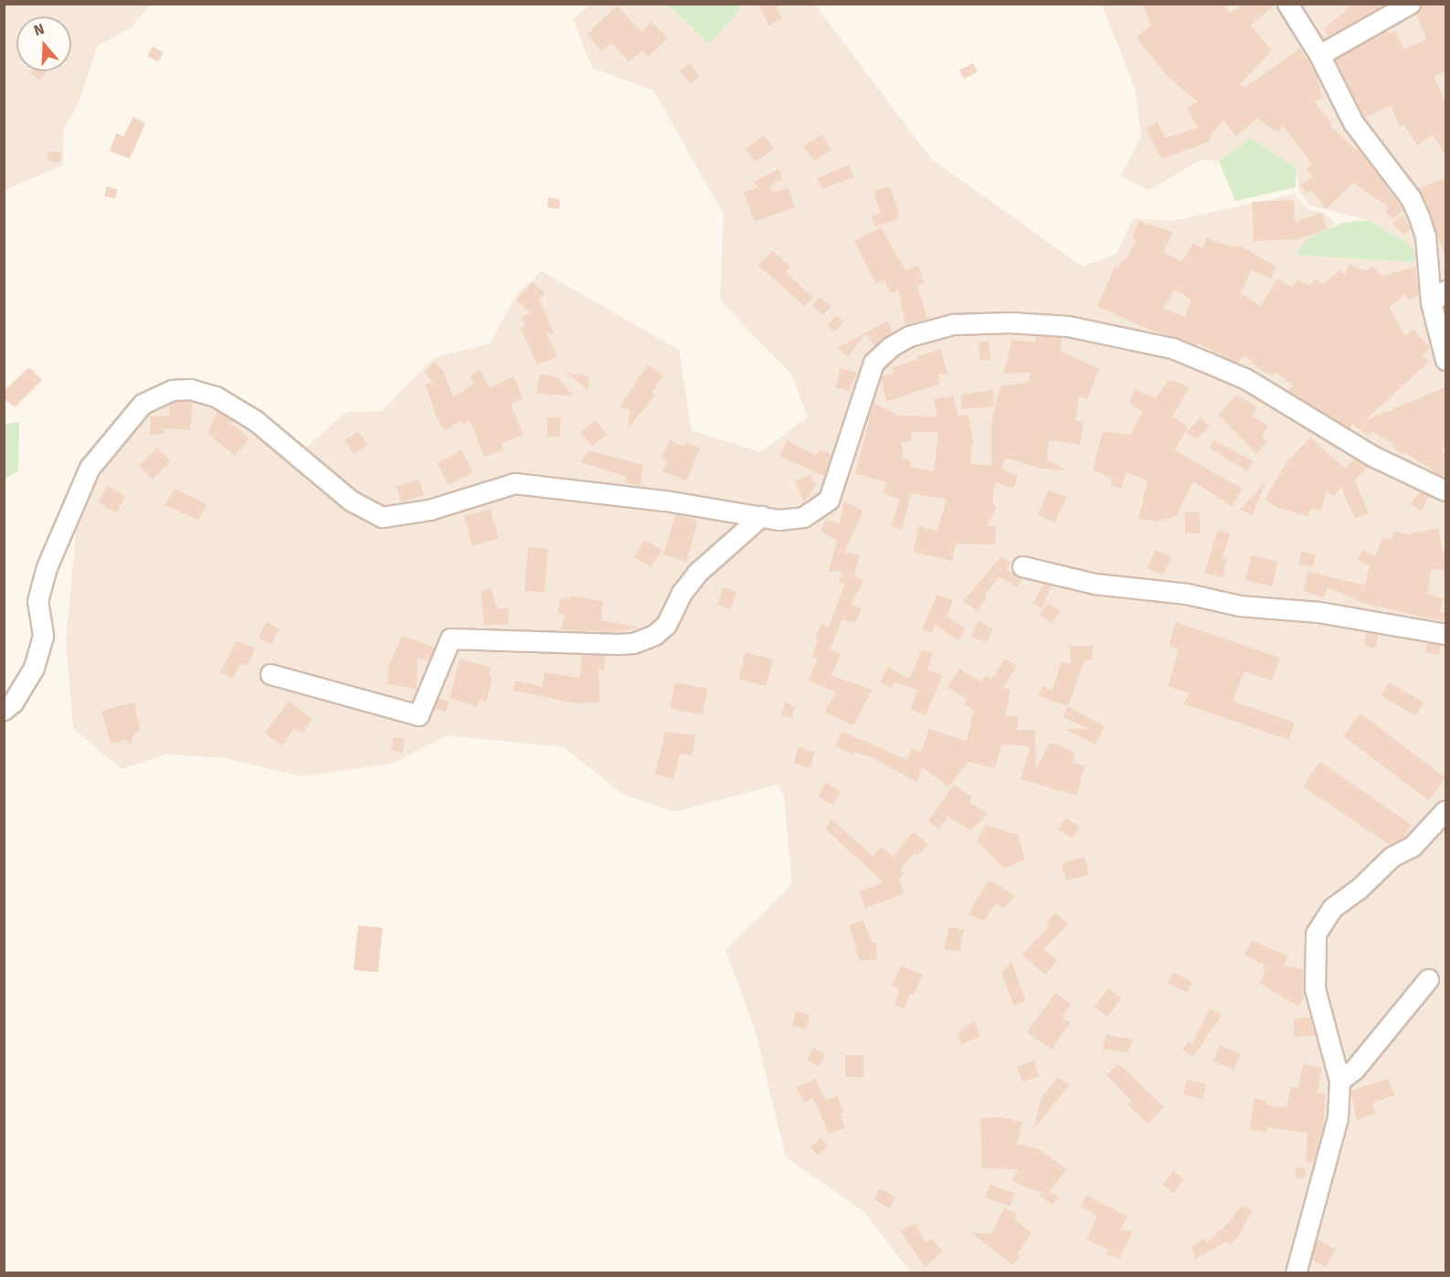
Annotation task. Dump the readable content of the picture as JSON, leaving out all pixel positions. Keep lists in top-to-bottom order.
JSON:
{
  "north": "top"
}
